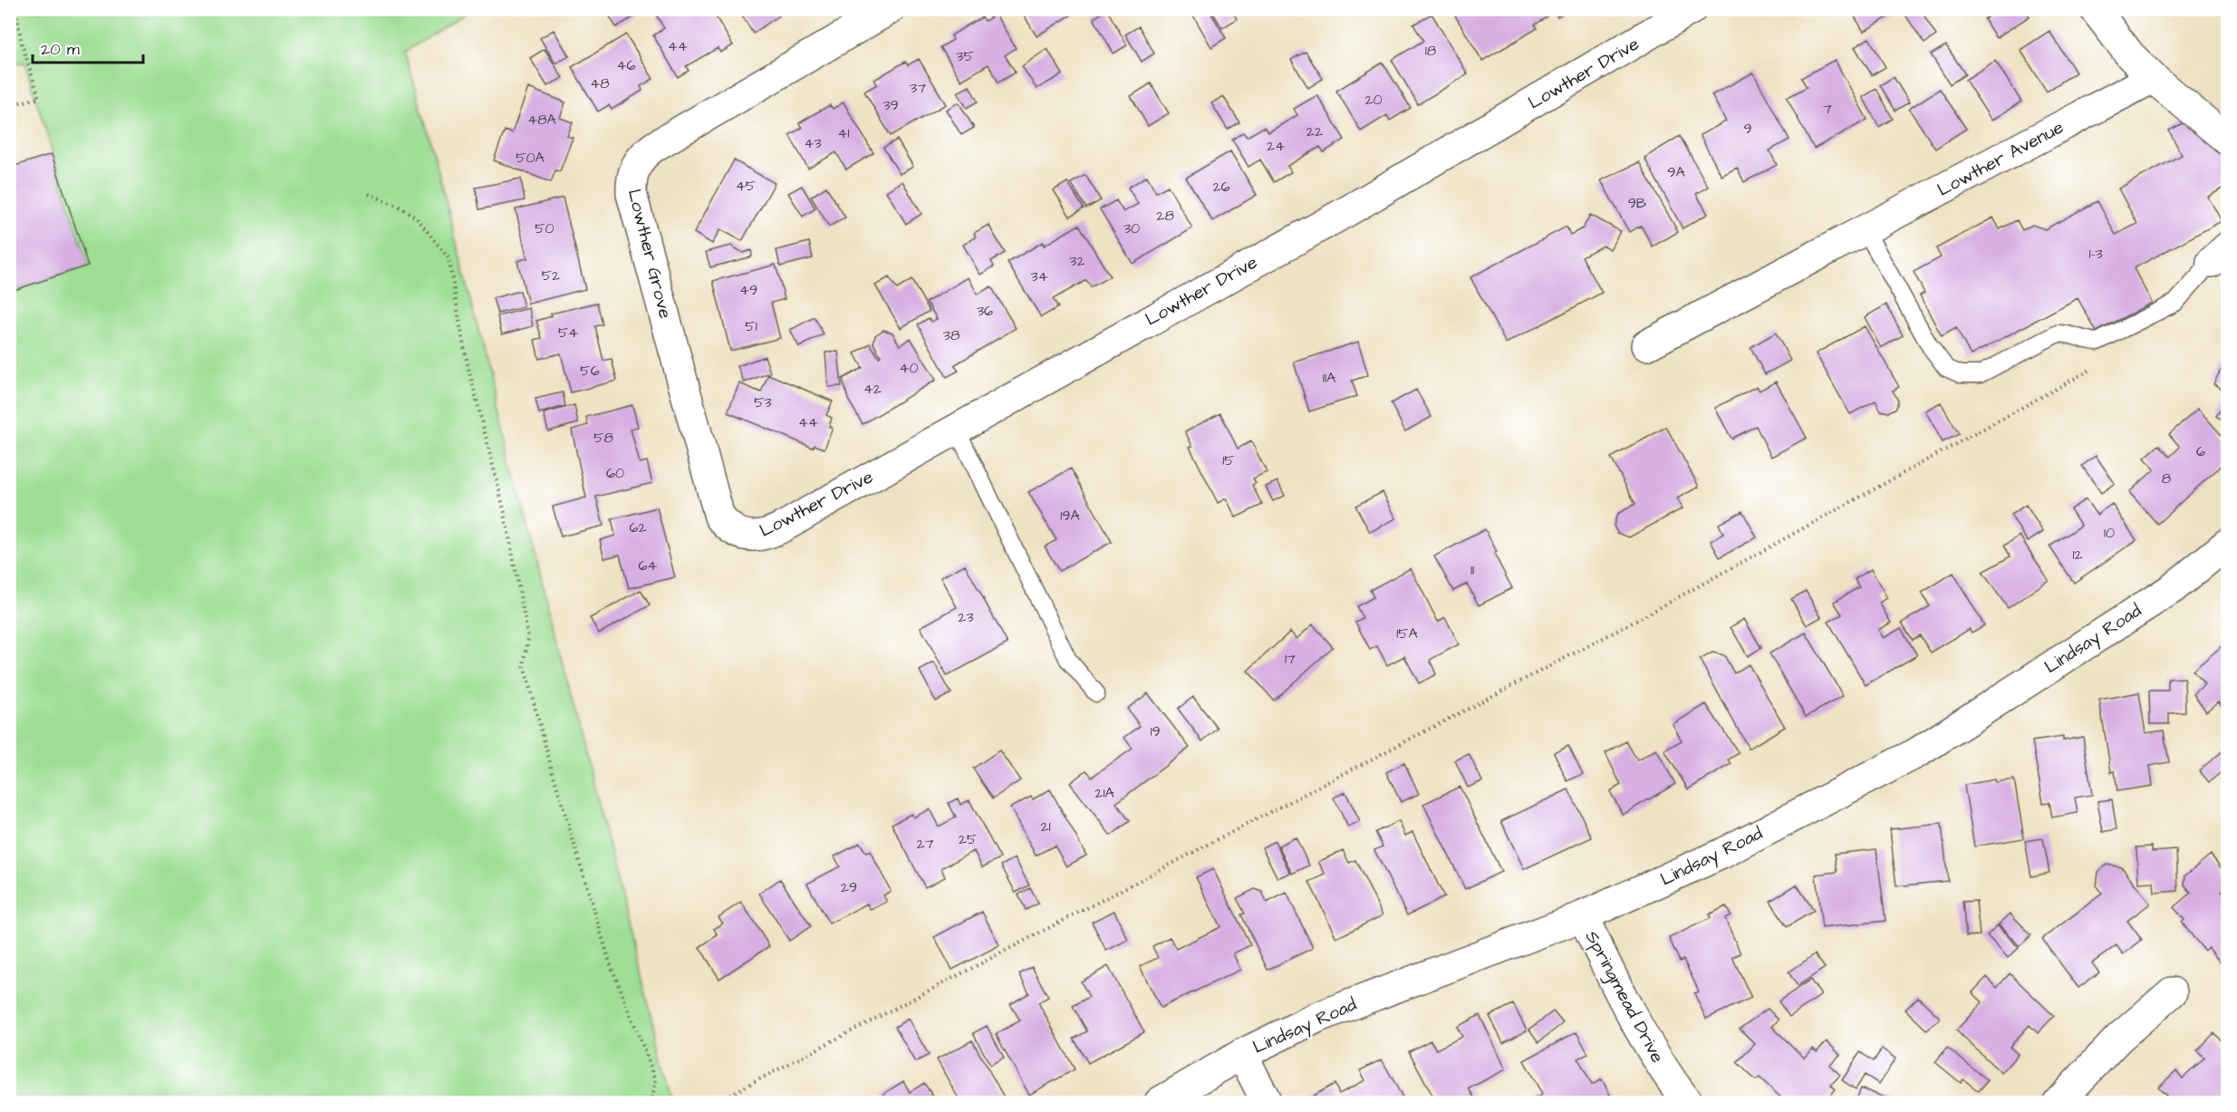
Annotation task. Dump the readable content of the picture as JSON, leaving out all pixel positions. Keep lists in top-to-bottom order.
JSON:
{
  "streets": {
    "street": [
      "Lowther Drive",
      "Lowther Avenue",
      "Lowther Grove",
      "Lindsay Road",
      "Springmead Drive"
    ]
  },
  "crossings": [
    ["Lowther Drive", "Lowther Grove"],
    ["Lindsay Road", "Springmead Drive"]
  ],
  "house_numbers": [
    "44",
    "18",
    "35",
    "46",
    "48",
    "37",
    "20",
    "39",
    "7",
    "48A",
    "9",
    "22",
    "41",
    "43",
    "24",
    "50A",
    "9A",
    "45",
    "26",
    "9B",
    "28",
    "50",
    "30",
    "1-3",
    "32",
    "52",
    "34",
    "49",
    "36",
    "51",
    "54",
    "38",
    "40",
    "56",
    "11A",
    "42",
    "53",
    "44",
    "58",
    "6",
    "15",
    "60",
    "8",
    "19A",
    "62",
    "10",
    "12",
    "64",
    "11",
    "23",
    "15A",
    "17",
    "19",
    "21A",
    "21",
    "25",
    "27",
    "29"
  ],
  "scale_bar": "20 m"
}
